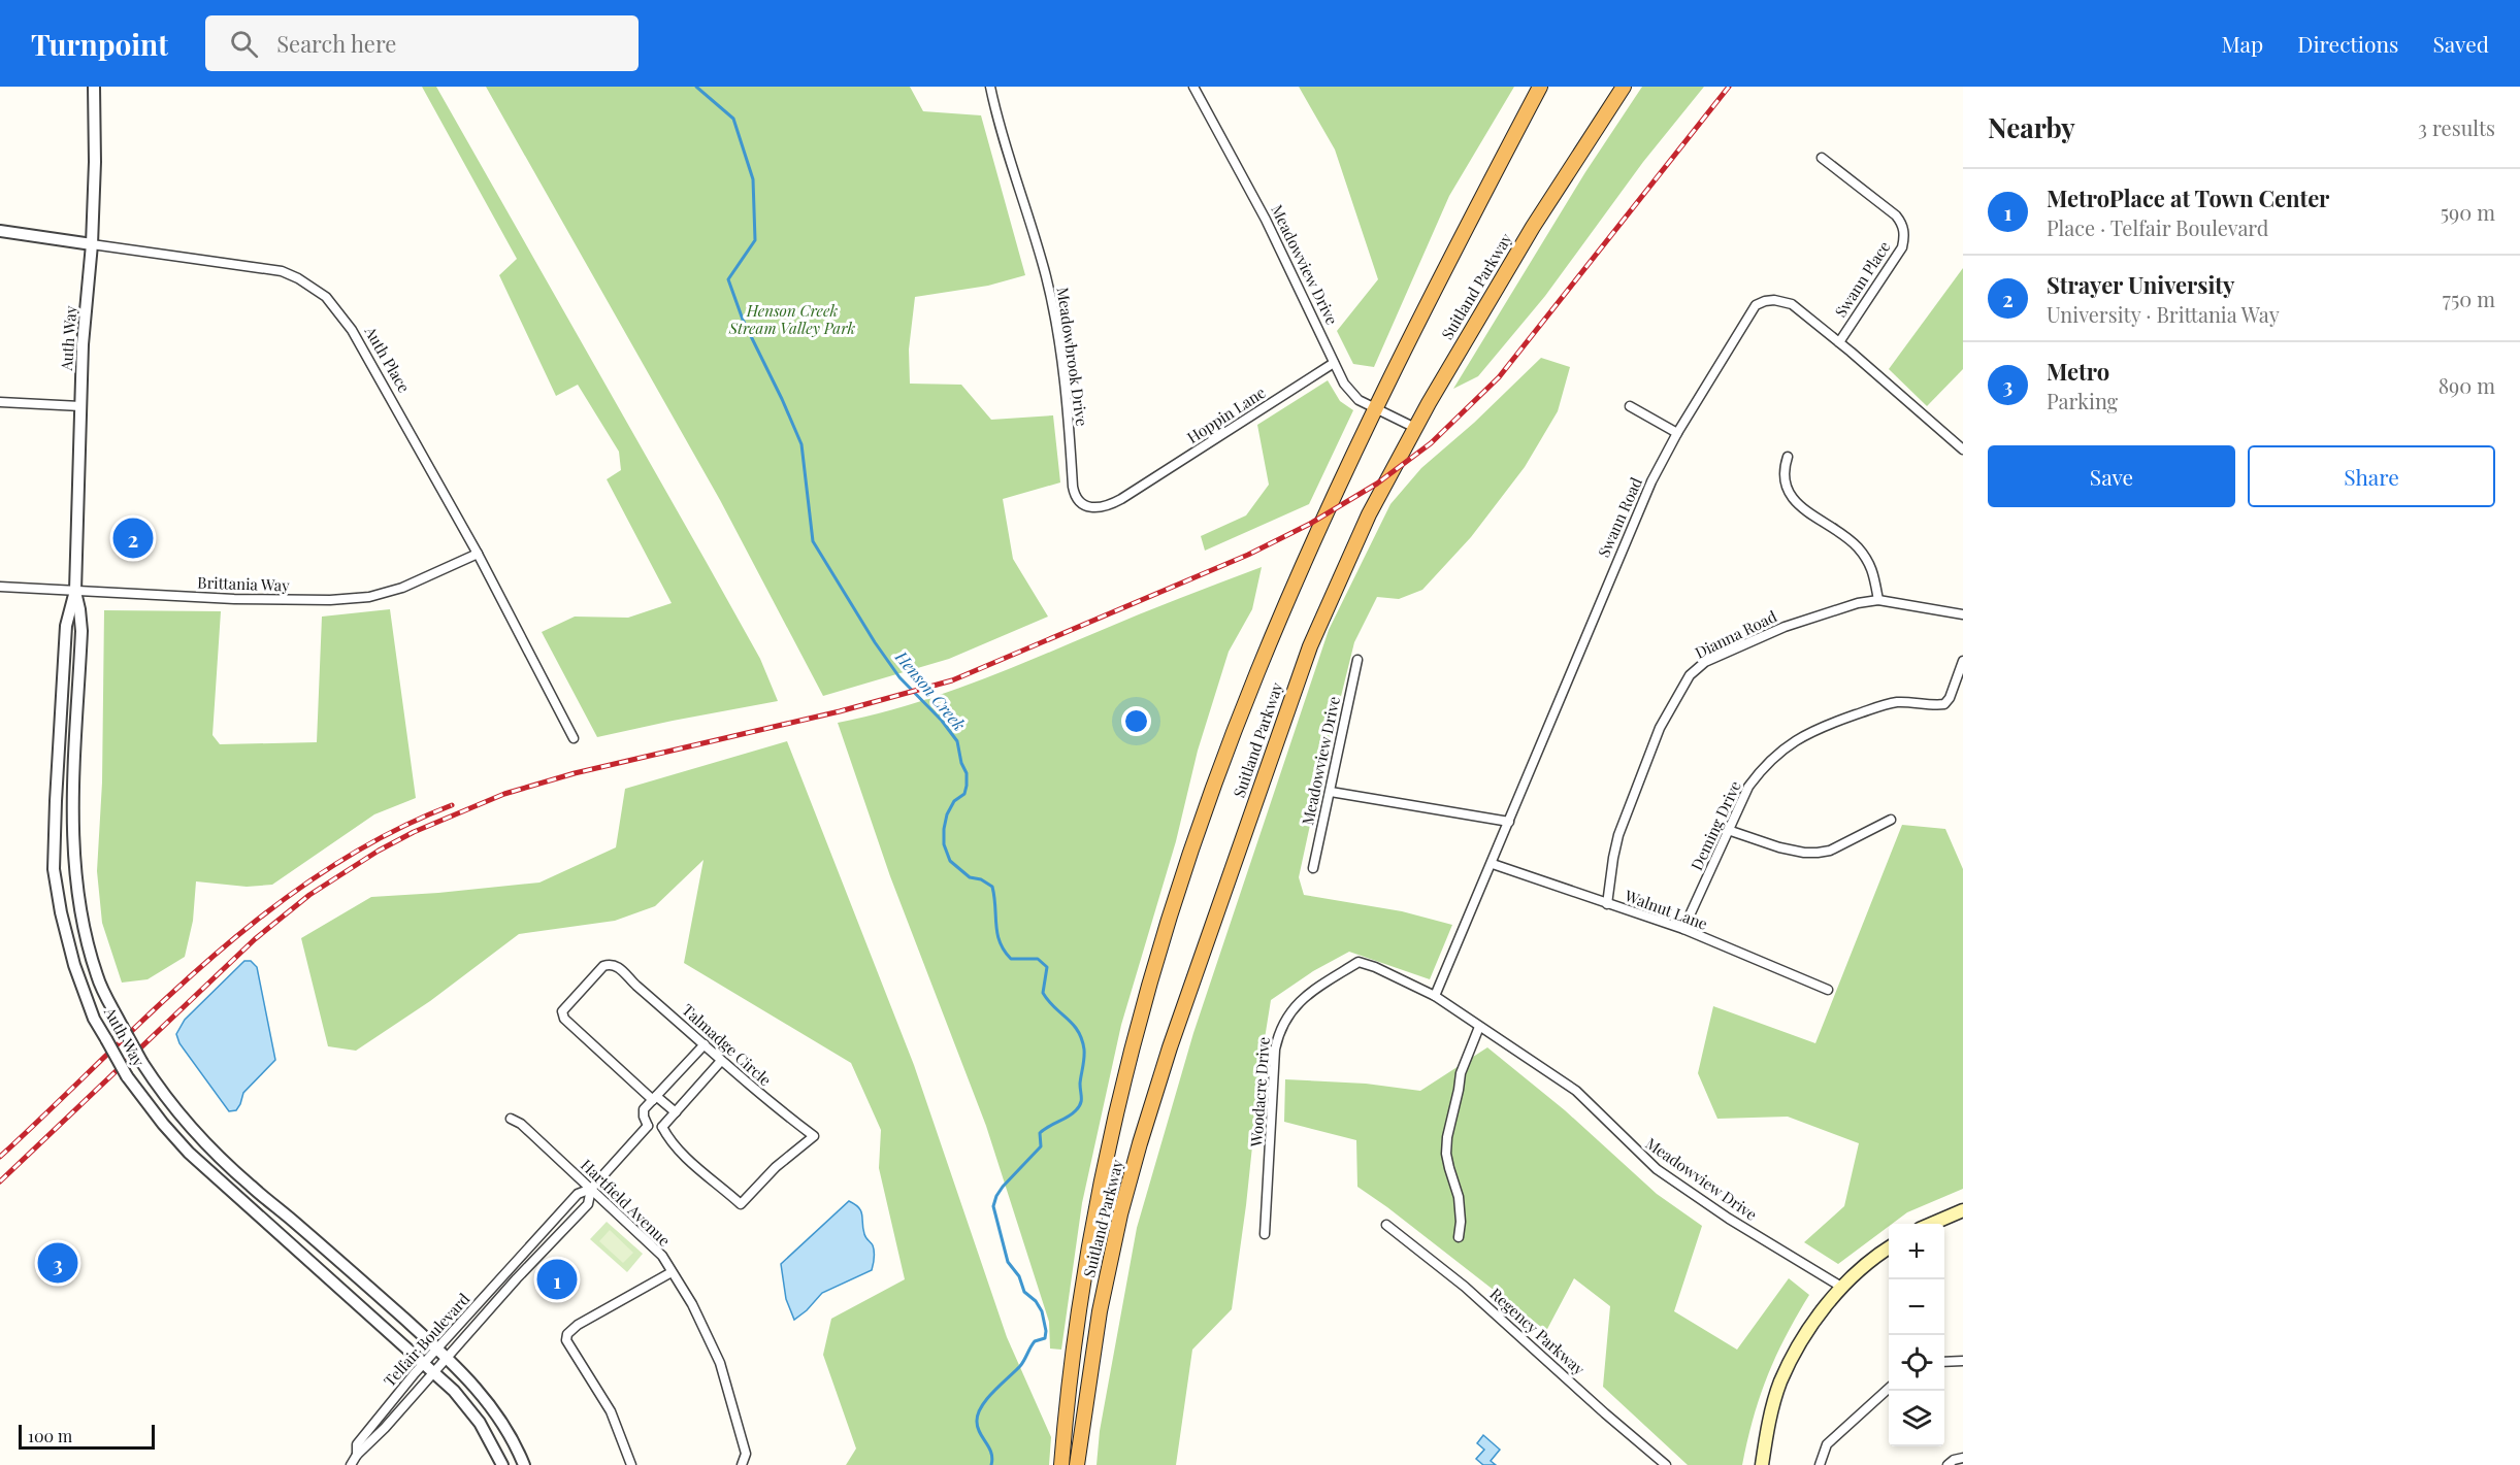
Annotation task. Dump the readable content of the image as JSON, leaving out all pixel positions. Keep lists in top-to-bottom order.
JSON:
{
  "streets": {
    "highway": ["Suitland Parkway"],
    "street": [
      "Meadowview Drive",
      "Swann Place",
      "Auth Way",
      "Meadowbrook Drive",
      "Auth Place",
      "Hoppin Lane",
      "Swann Road",
      "Brittania Way",
      "Dianna Road",
      "Deming Drive",
      "Walnut Lane",
      "Talmadge Circle",
      "Woodacre Drive",
      "Hartfield Avenue",
      "Regency Parkway",
      "Telfair Boulevard"
    ]
  },
  "crossings": [
    ["Meadowview Drive", "Suitland Parkway"],
    ["Meadowview Drive", "Hoppin Lane"],
    ["Meadowview Drive", "Swann Road"],
    ["Meadowview Drive", "Woodacre Drive"],
    ["Swann Place", "Swann Road"],
    ["Auth Way", "Auth Place"],
    ["Auth Way", "Brittania Way"],
    ["Auth Way", "Telfair Boulevard"],
    ["Meadowbrook Drive", "Hoppin Lane"],
    ["Auth Place", "Brittania Way"],
    ["Swann Road", "Walnut Lane"],
    ["Swann Road", "Woodacre Drive"],
    ["Dianna Road", "Walnut Lane"],
    ["Deming Drive", "Walnut Lane"],
    ["Hartfield Avenue", "Telfair Boulevard"]
  ],
  "water": ["Henson Creek"],
  "parks": ["Henson Creek Stream Valley Park"],
  "scale_bar": "100 m",
  "page": {
    "header": "Turnpoint",
    "search": "Search here",
    "nav": ["Map", "Directions", "Saved"],
    "heading": ["Nearby", "3 results"],
    "list": [
      {
        "mark": "1",
        "name": "MetroPlace at Town Center",
        "note": "Place · Telfair Boulevard",
        "value": "590 m"
      },
      {
        "mark": "2",
        "name": "Strayer University",
        "note": "University · Brittania Way",
        "value": "750 m"
      },
      {
        "mark": "3",
        "name": "Metro",
        "note": "Parking",
        "value": "890 m"
      }
    ],
    "buttons": ["Save", "Share"],
    "pins": ["2", "3", "1"],
    "map_buttons": ["+", "−"],
    "scale": "100 m"
  }
}
